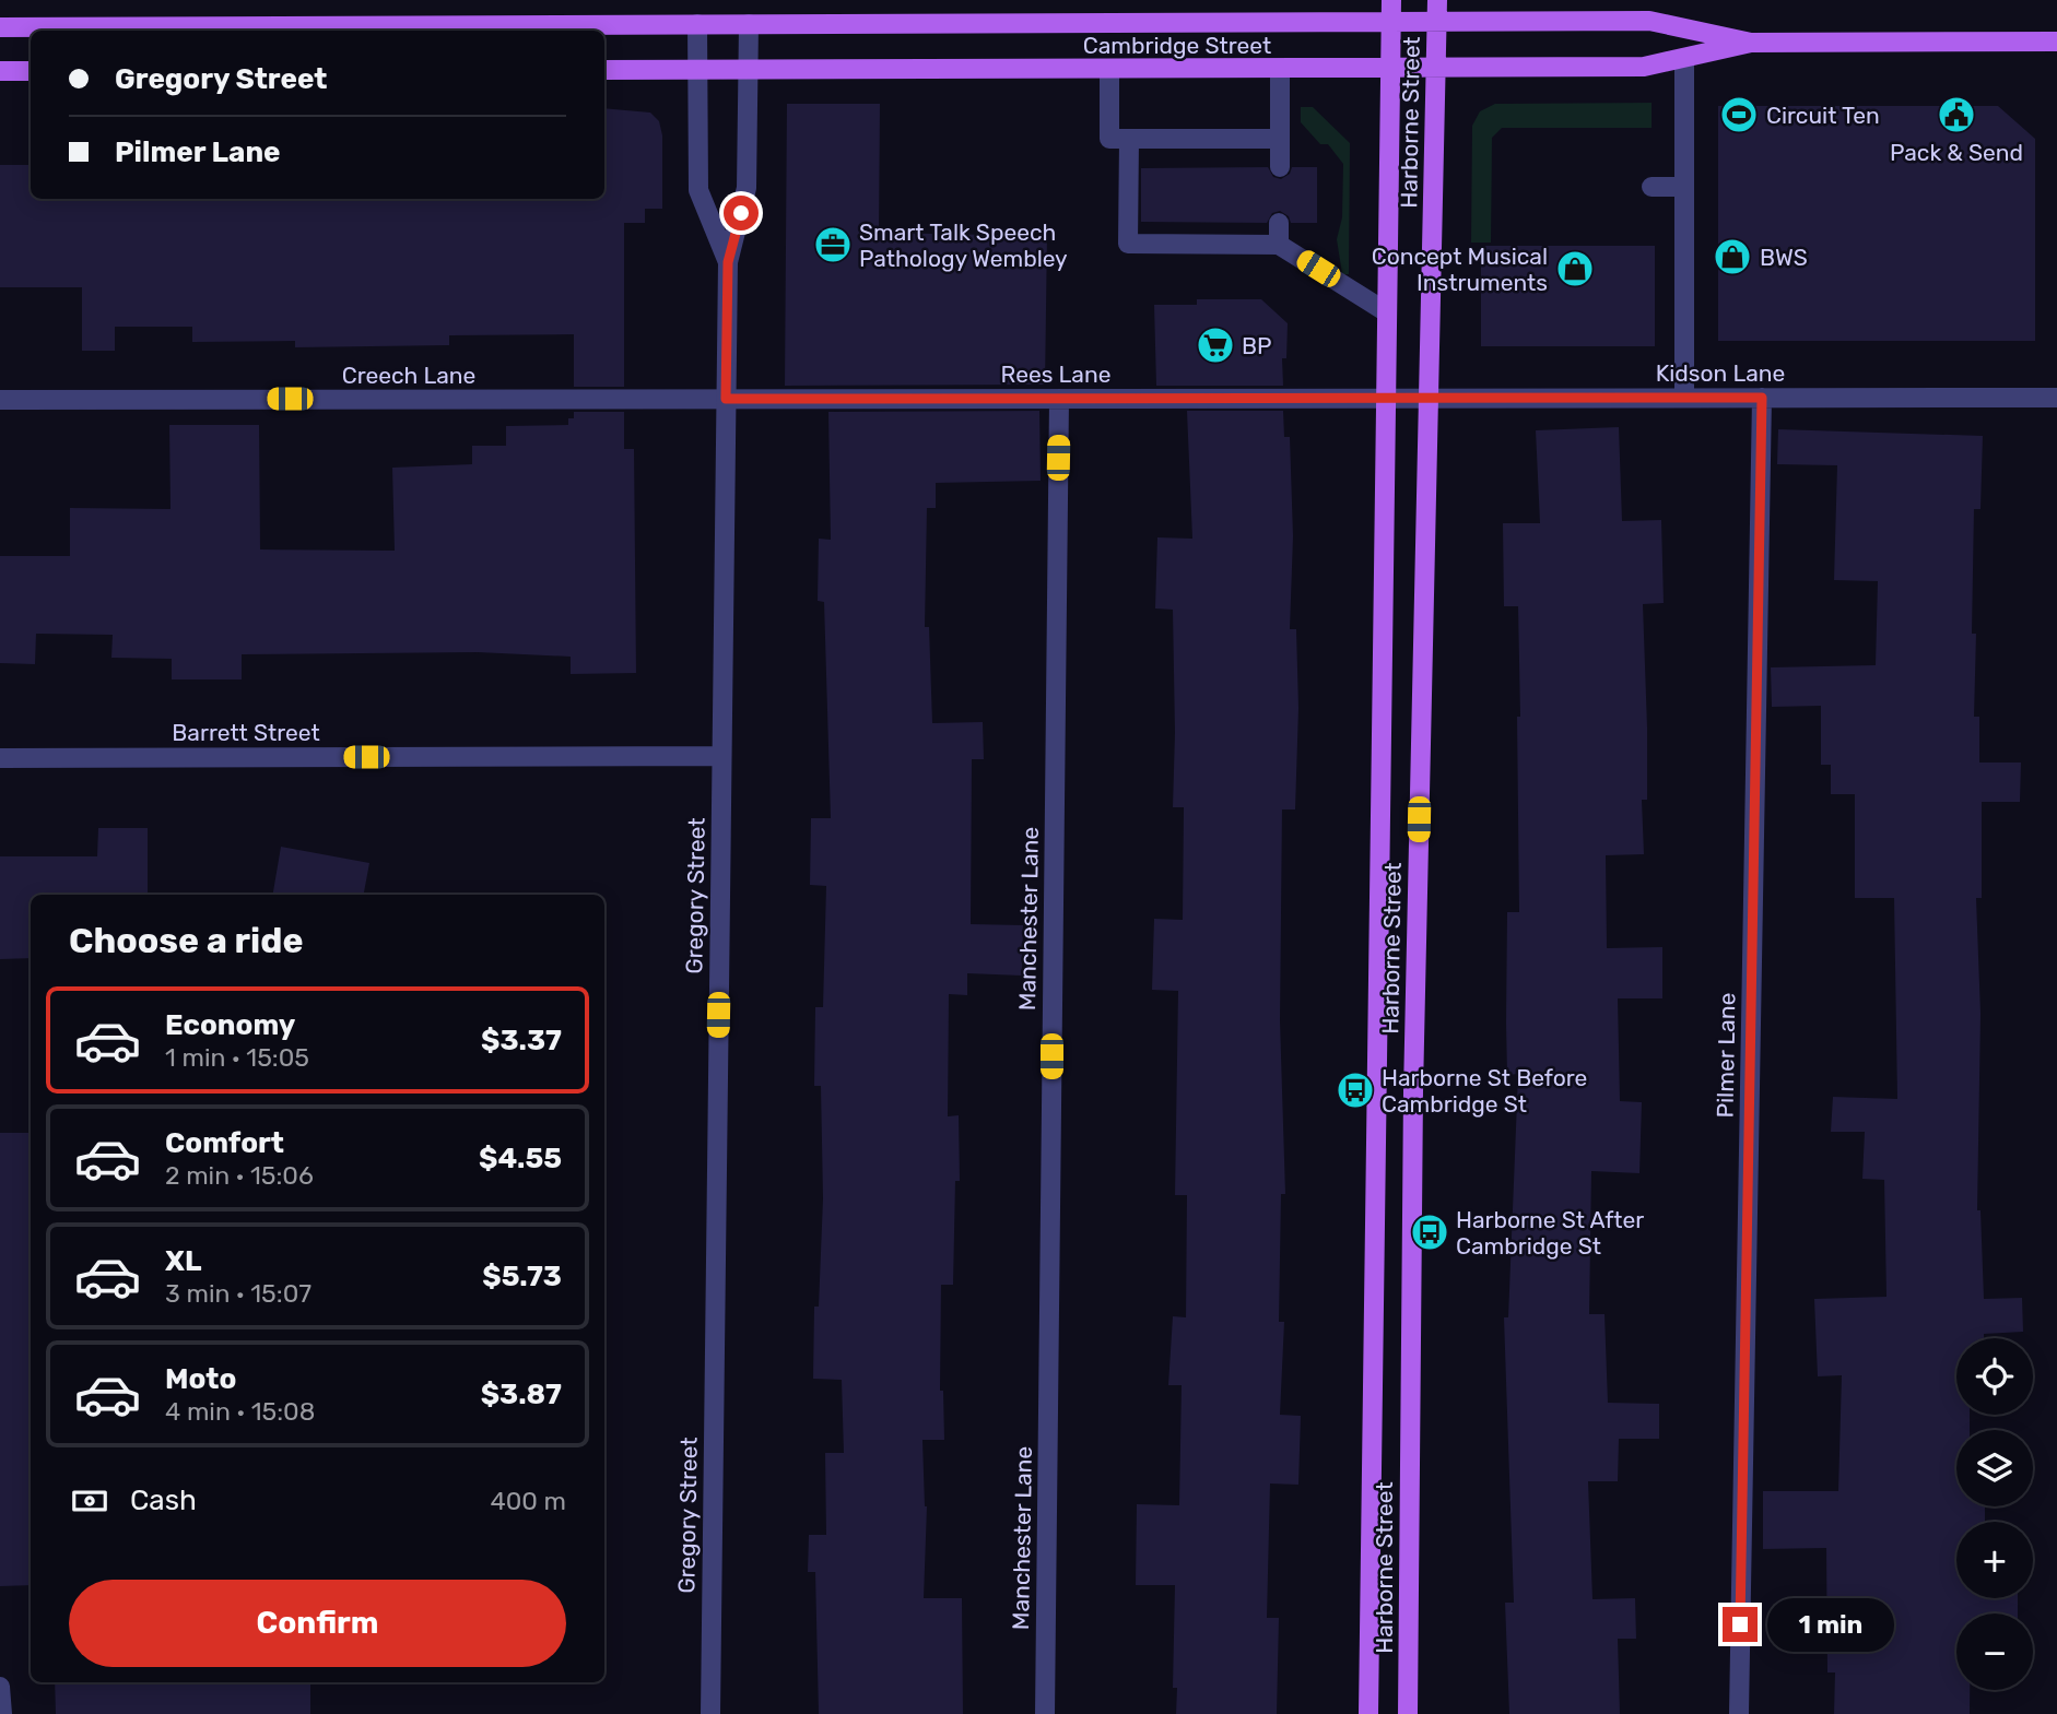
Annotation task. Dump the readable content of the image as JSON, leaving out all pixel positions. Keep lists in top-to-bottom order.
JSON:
{
  "streets": {
    "main road": ["Cambridge Street", "Harborne Street"],
    "street": [
      "Kidson Lane",
      "Rees Lane",
      "Creech Lane",
      "Barrett Street",
      "Gregory Street",
      "Manchester Lane",
      "Pilmer Lane"
    ]
  },
  "crossings": [
    ["Cambridge Street", "Harborne Street"],
    ["Cambridge Street", "Gregory Street"],
    ["Harborne Street", "Kidson Lane"],
    ["Harborne Street", "Rees Lane"],
    ["Kidson Lane", "Rees Lane"],
    ["Kidson Lane", "Pilmer Lane"],
    ["Rees Lane", "Creech Lane"],
    ["Rees Lane", "Gregory Street"],
    ["Rees Lane", "Manchester Lane"],
    ["Creech Lane", "Gregory Street"],
    ["Barrett Street", "Gregory Street"]
  ],
  "places": {
    "sports": ["Circuit Ten"],
    "public building": ["Pack & Send"],
    "office": ["Smart Talk Speech Pathology Wembley"],
    "shop": ["BWS", "Concept Musical Instruments"],
    "supermarket": ["BP"],
    "bus stop": ["Harborne St Before Cambridge St", "Harborne St After Cambridge St"]
  },
  "page": {
    "banner": ["Gregory Street", "Pilmer Lane"],
    "heading": "Choose a ride",
    "list": [
      {
        "name": "Economy",
        "note": "1 min · 15:05",
        "value": "$3.37"
      },
      {
        "name": "Comfort",
        "note": "2 min · 15:06",
        "value": "$4.55"
      },
      {
        "name": "XL",
        "note": "3 min · 15:07",
        "value": "$5.73"
      },
      {
        "name": "Moto",
        "note": "4 min · 15:08",
        "value": "$3.87"
      }
    ],
    "map_buttons": ["+", "−"],
    "pay": ["Cash", "400 m"],
    "buttons": "Confirm",
    "bubble": "1 min"
  }
}
